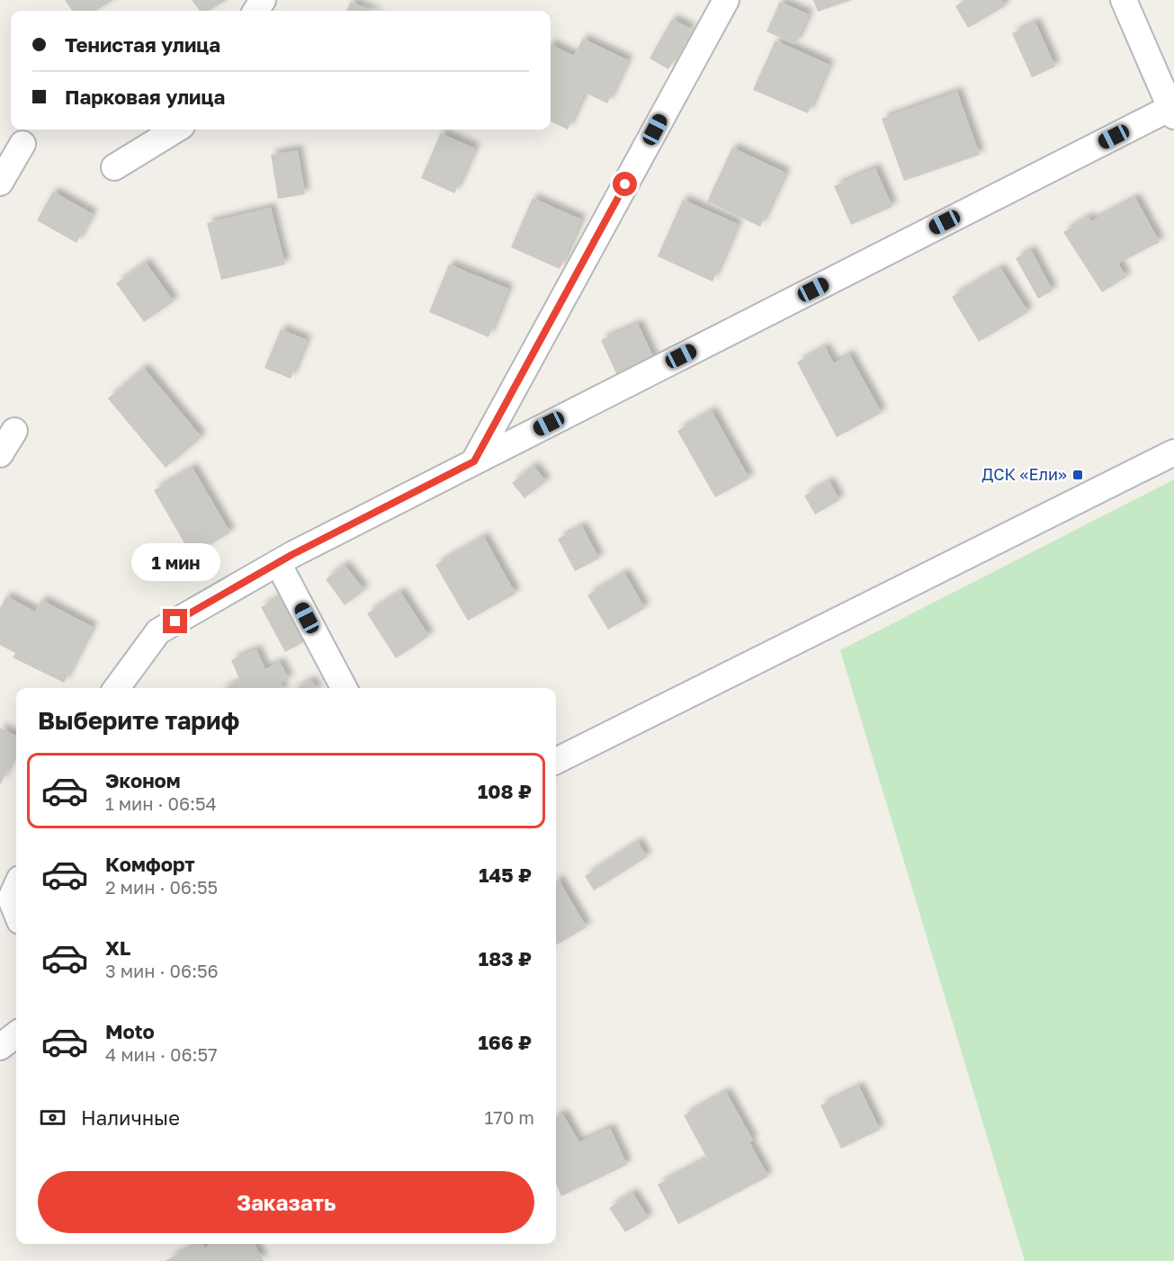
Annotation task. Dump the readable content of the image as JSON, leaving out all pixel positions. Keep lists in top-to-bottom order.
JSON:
{
  "places": {
    "transit": ["ДСК «Ели»"]
  },
  "page": {
    "banner": ["Тенистая улица", "Парковая улица"],
    "bubble": "1 мин",
    "heading": "Выберите тариф",
    "list": [
      {
        "name": "Эконом",
        "note": "1 мин · 06:54",
        "value": "108 ₽"
      },
      {
        "name": "Комфорт",
        "note": "2 мин · 06:55",
        "value": "145 ₽"
      },
      {
        "name": "XL",
        "note": "3 мин · 06:56",
        "value": "183 ₽"
      },
      {
        "name": "Moto",
        "note": "4 мин · 06:57",
        "value": "166 ₽"
      }
    ],
    "pay": ["Наличные", "170 m"],
    "buttons": "Заказать"
  }
}
